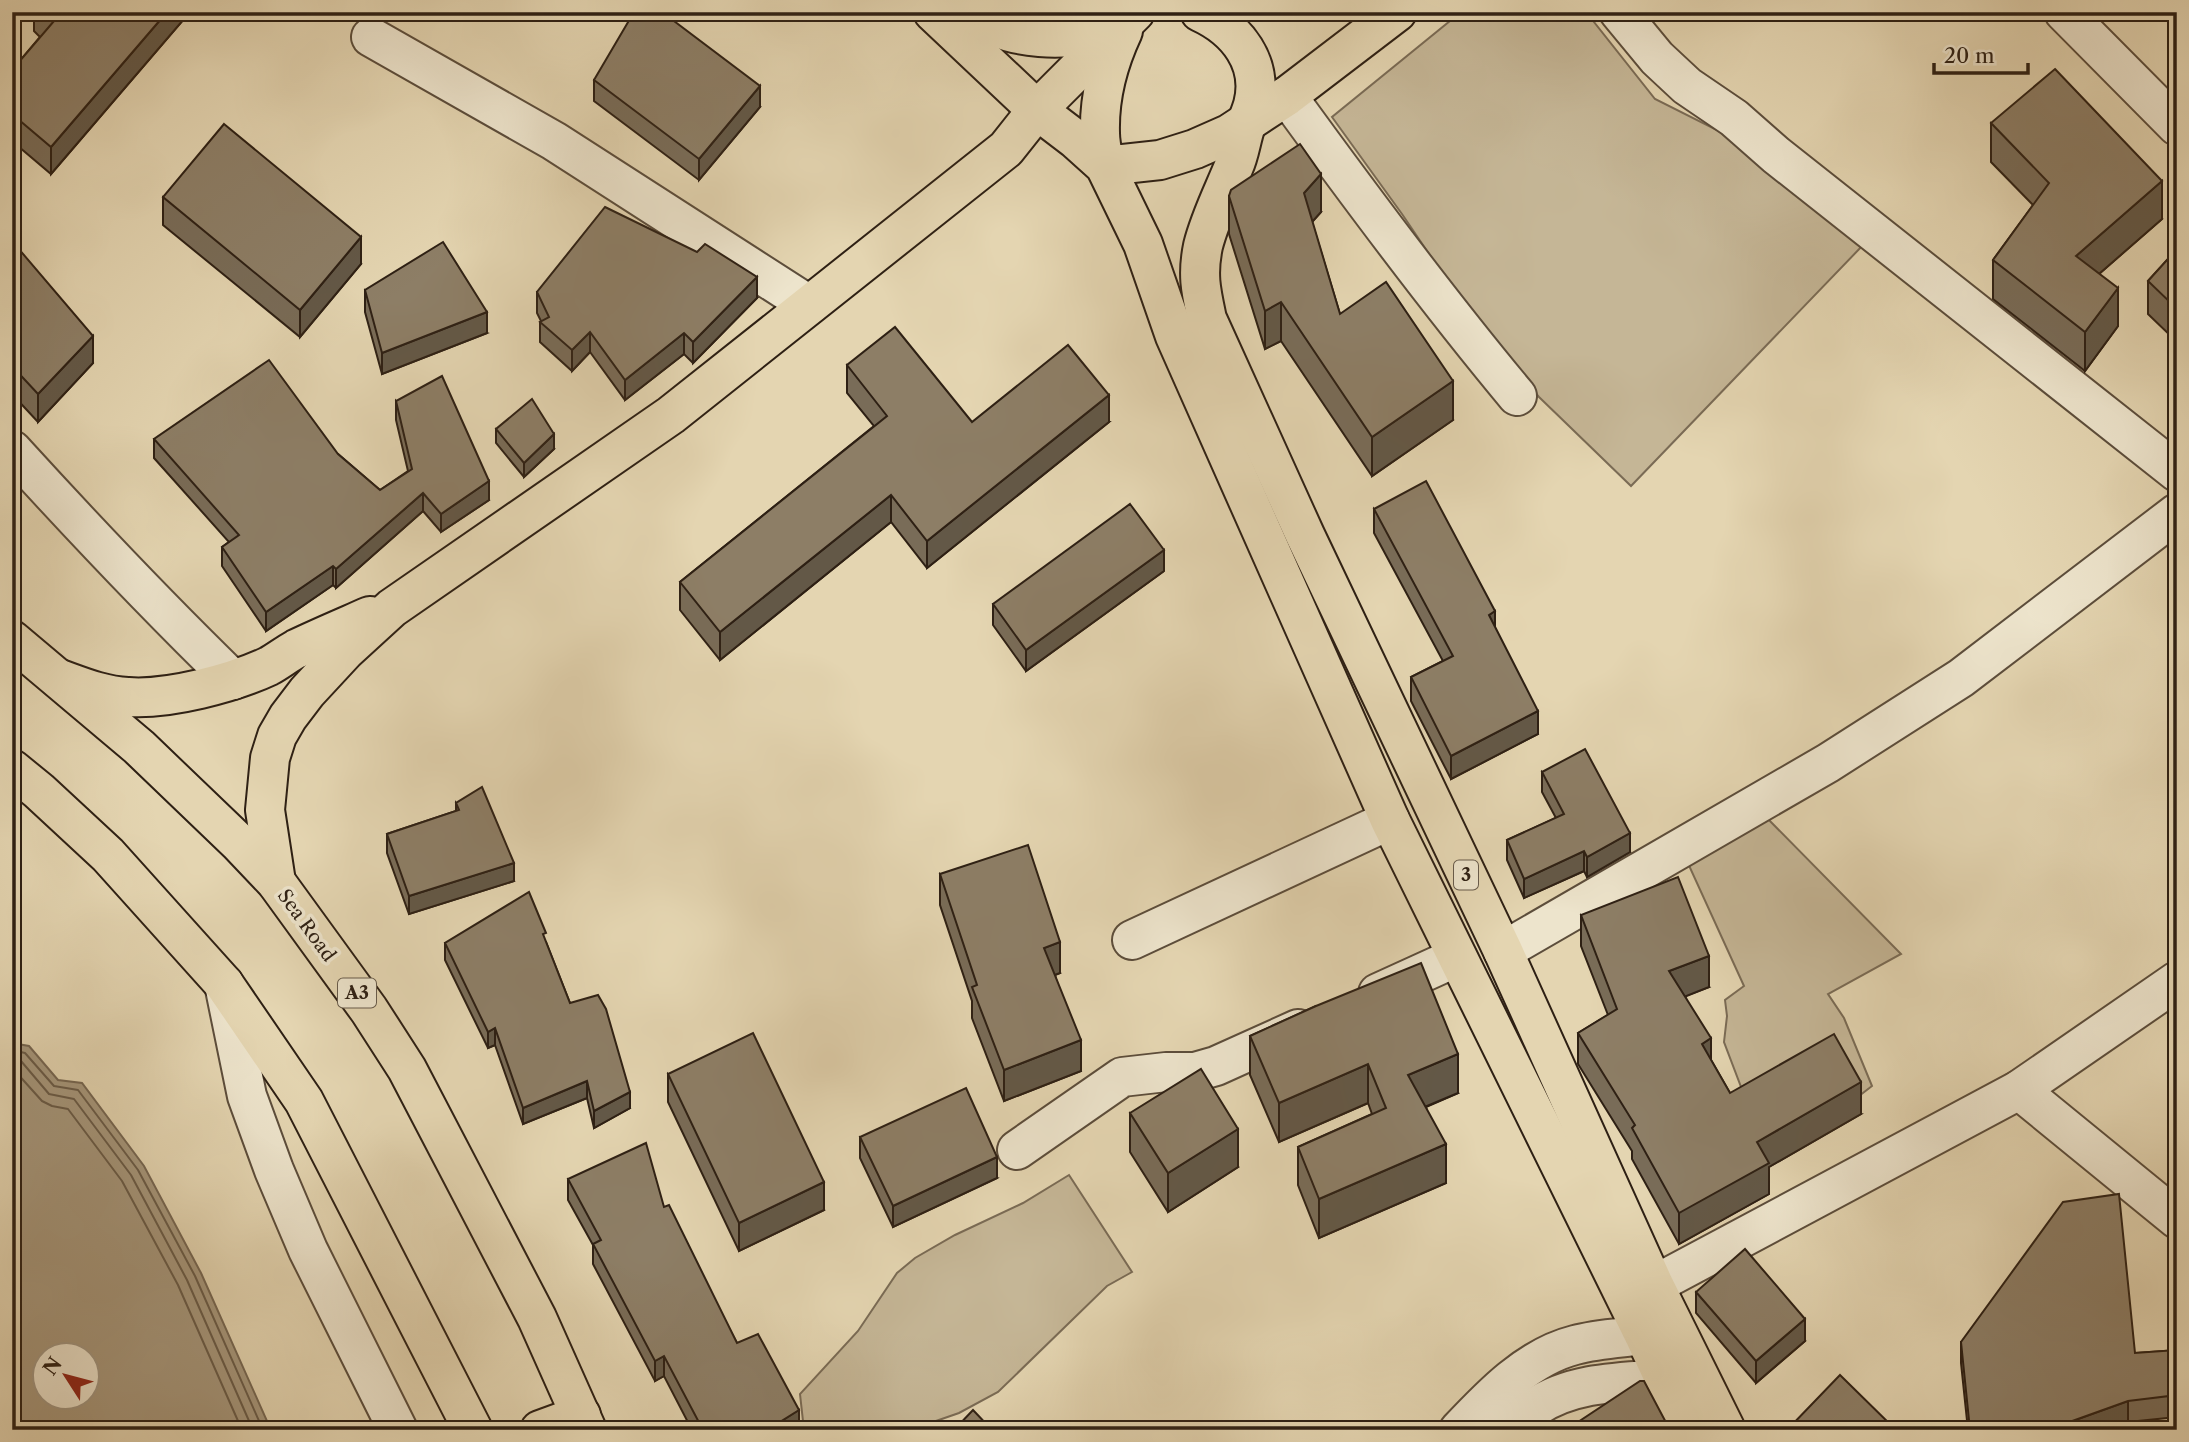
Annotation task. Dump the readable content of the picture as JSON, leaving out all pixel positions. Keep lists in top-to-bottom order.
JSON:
{
  "streets": {
    "main road": ["3", "Sea Road", "A3"]
  },
  "scale_bar": "20 m",
  "north": "top left"
}
